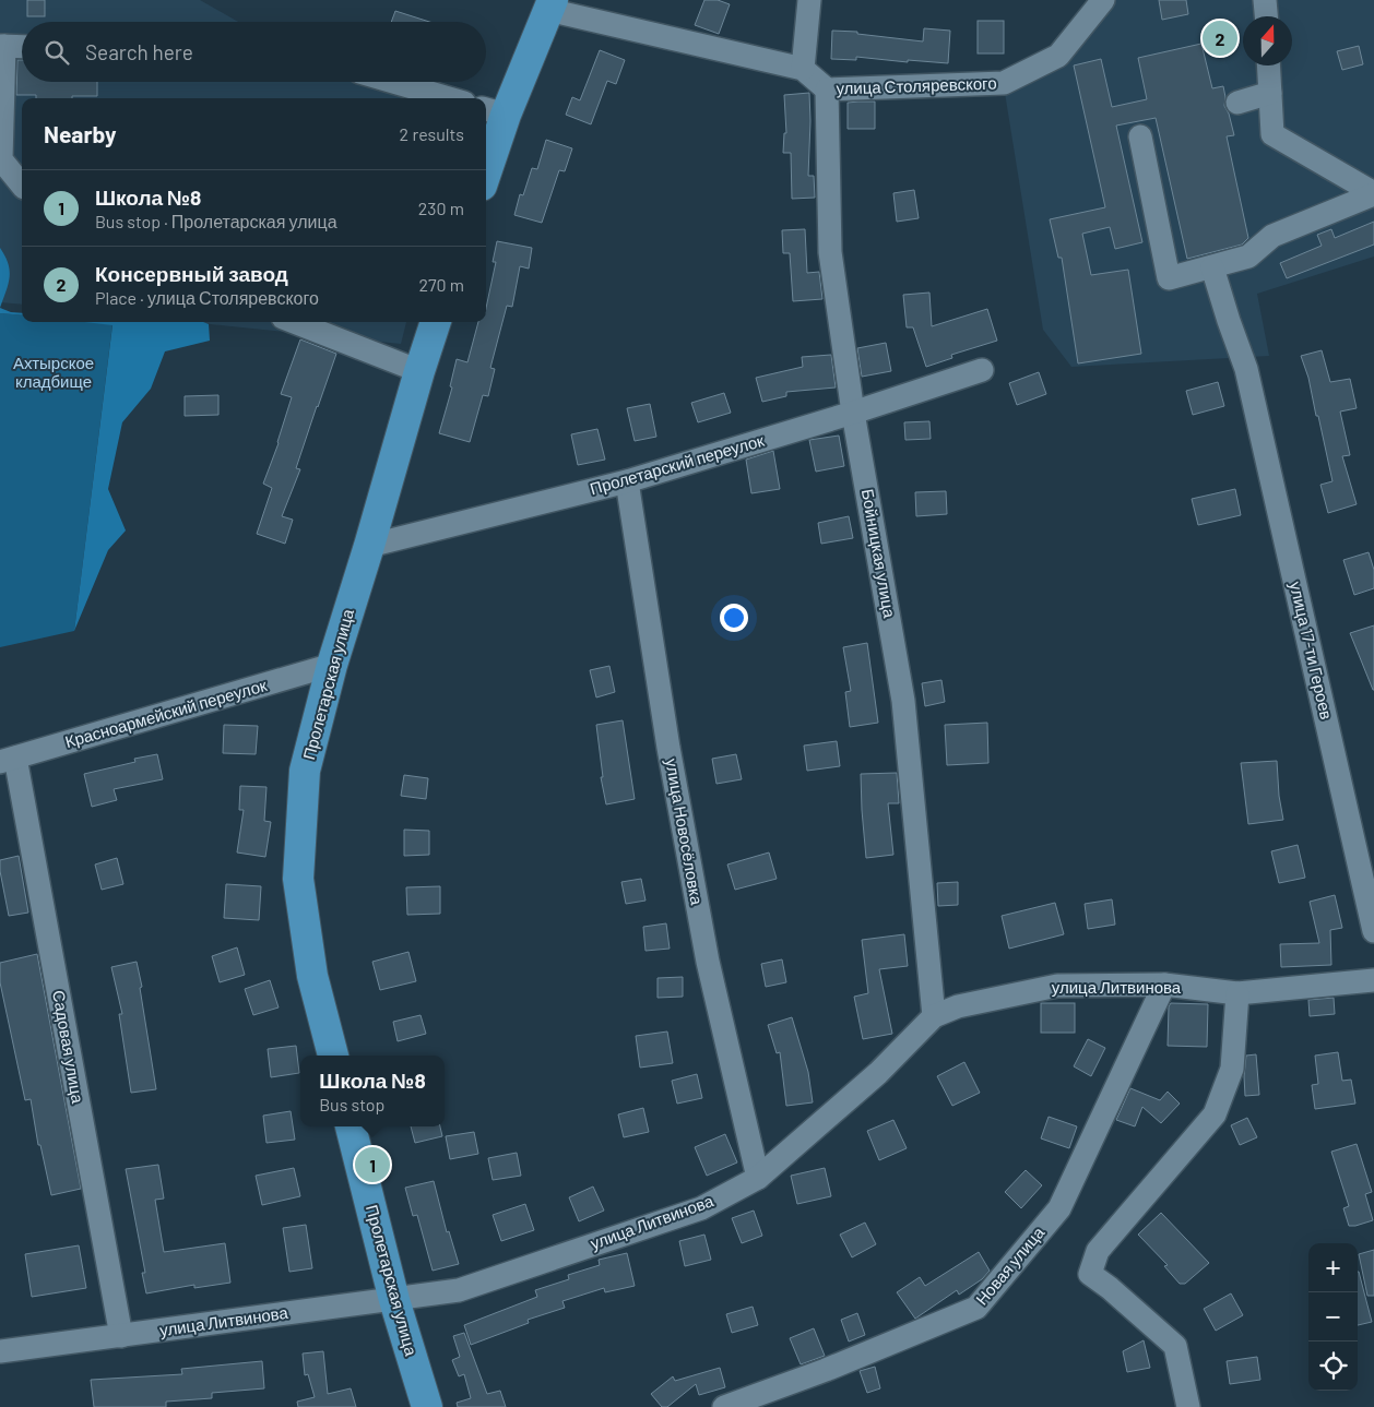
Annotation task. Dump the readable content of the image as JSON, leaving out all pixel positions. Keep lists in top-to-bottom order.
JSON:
{
  "streets": {
    "main road": ["Пролетарская улица"],
    "street": [
      "улица Столяревского",
      "Пролетарский переулок",
      "Бойницкая улица",
      "улица 17-ти Героев",
      "Красноармейский переулок",
      "улица Новосёловка",
      "улица Литвинова",
      "Садовая улица",
      "Новая улица"
    ]
  },
  "crossings": [
    ["улица Столяревского", "Бойницкая улица"],
    ["Пролетарский переулок", "Бойницкая улица"],
    ["Пролетарский переулок", "Пролетарская улица"],
    ["Пролетарский переулок", "улица Новосёловка"],
    ["Бойницкая улица", "улица Литвинова"],
    ["Пролетарская улица", "Красноармейский переулок"],
    ["Пролетарская улица", "улица Литвинова"],
    ["Красноармейский переулок", "Садовая улица"],
    ["улица Новосёловка", "улица Литвинова"],
    ["улица Литвинова", "Садовая улица"],
    ["улица Литвинова", "Новая улица"]
  ],
  "parks": ["Ахтырское кладбище"],
  "north": "top",
  "page": {
    "pins": ["2", "1"],
    "search": "Search here",
    "heading": ["Nearby", "2 results"],
    "list": [
      {
        "mark": "1",
        "name": "Школа №8",
        "note": "Bus stop · Пролетарская улица",
        "value": "230 m"
      },
      {
        "mark": "2",
        "name": "Консервный завод",
        "note": "Place · улица Столяревского",
        "value": "270 m"
      }
    ],
    "popup": ["Школа №8", "Bus stop"],
    "map_buttons": ["+", "−"]
  }
}
